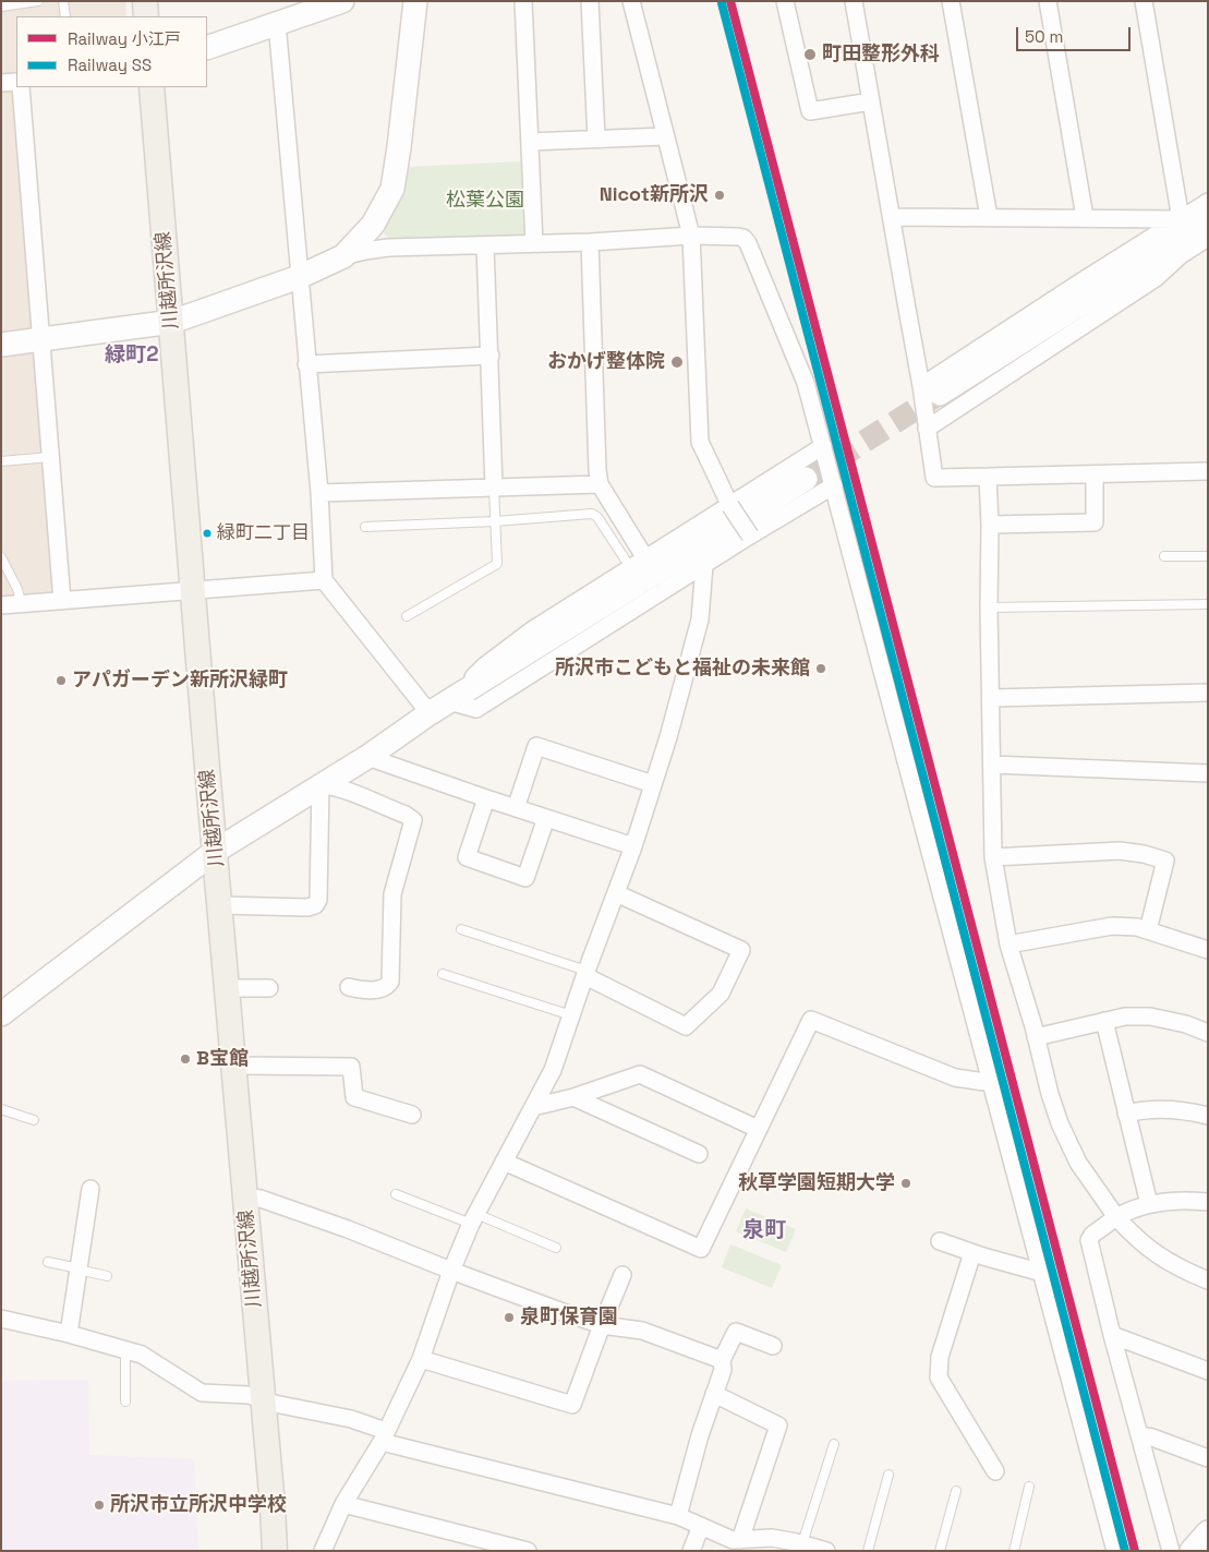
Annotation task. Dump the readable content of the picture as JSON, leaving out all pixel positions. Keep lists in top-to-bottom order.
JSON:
{
  "streets": {
    "main road": ["川越所沢線"]
  },
  "districts": ["緑町2", "泉町"],
  "parks": ["松葉公園"],
  "places": [
    "町田整形外科",
    "Nicot新所沢",
    "おかげ整体院",
    "緑町二丁目",
    "所沢市こどもと福祉の未来館",
    "アパガーデン新所沢緑町",
    "B宝館",
    "秋草学園短期大学",
    "泉町保育園",
    "所沢市立所沢中学校"
  ],
  "lines": ["rail line 小江戸", "rail line SS"],
  "legend": ["Railway 小江戸", "Railway SS"],
  "scale_bar": "50 m"
}
